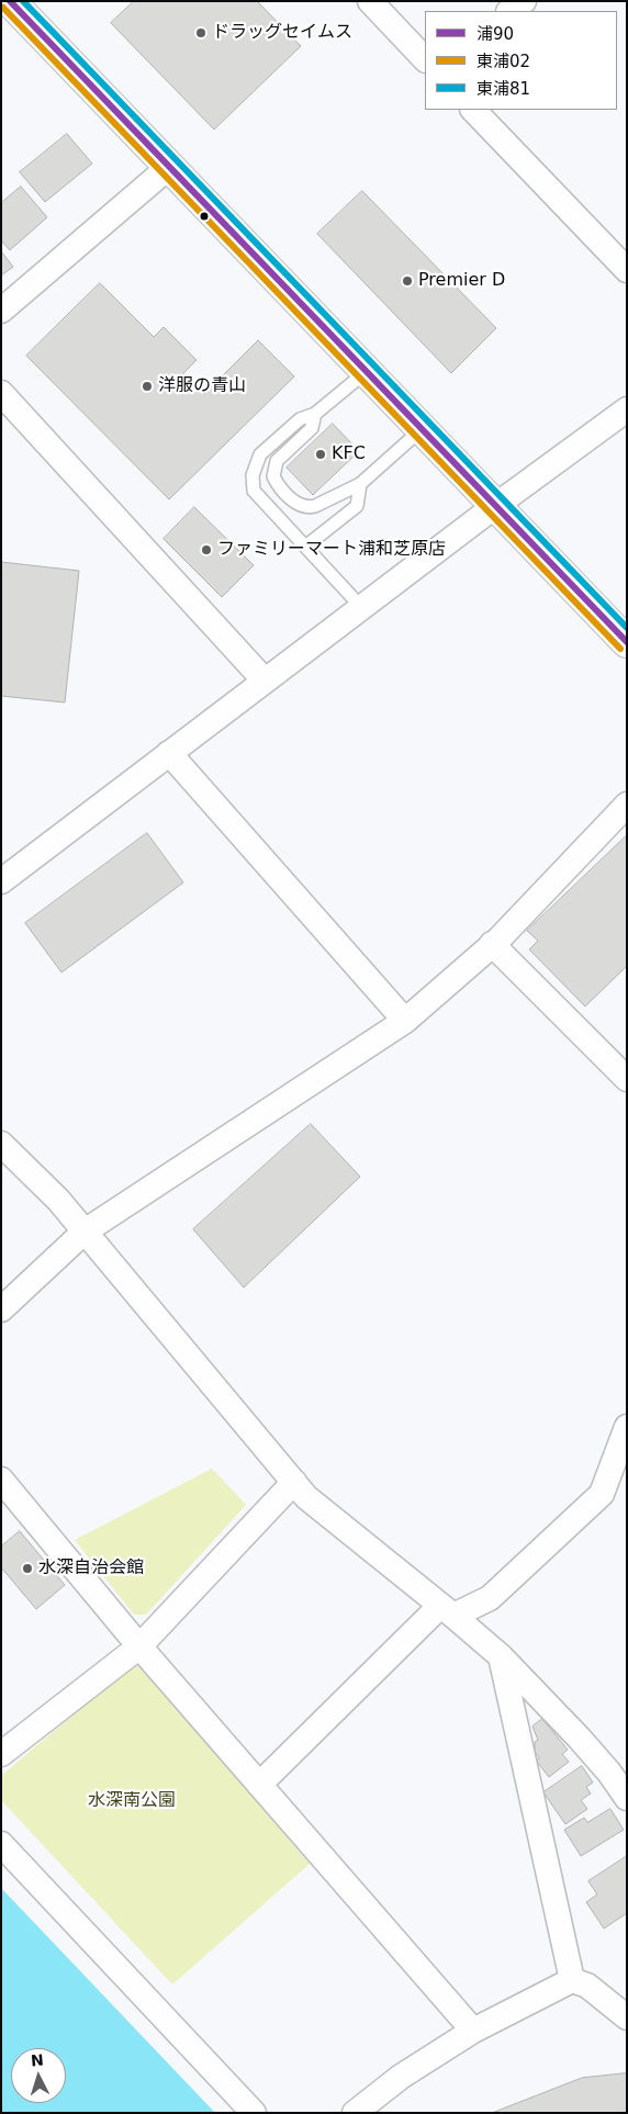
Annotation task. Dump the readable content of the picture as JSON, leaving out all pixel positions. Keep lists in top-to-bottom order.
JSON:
{
  "parks": ["水深南公園"],
  "places": [
    "ドラッグセイムス",
    "Premier D",
    "洋服の青山",
    "KFC",
    "ファミリーマート浦和芝原店",
    "水深自治会館"
  ],
  "lines": ["transit line 浦90", "transit line 東浦81", "transit line 東浦02"],
  "legend": ["浦90", "東浦02", "東浦81"],
  "north": "top"
}
